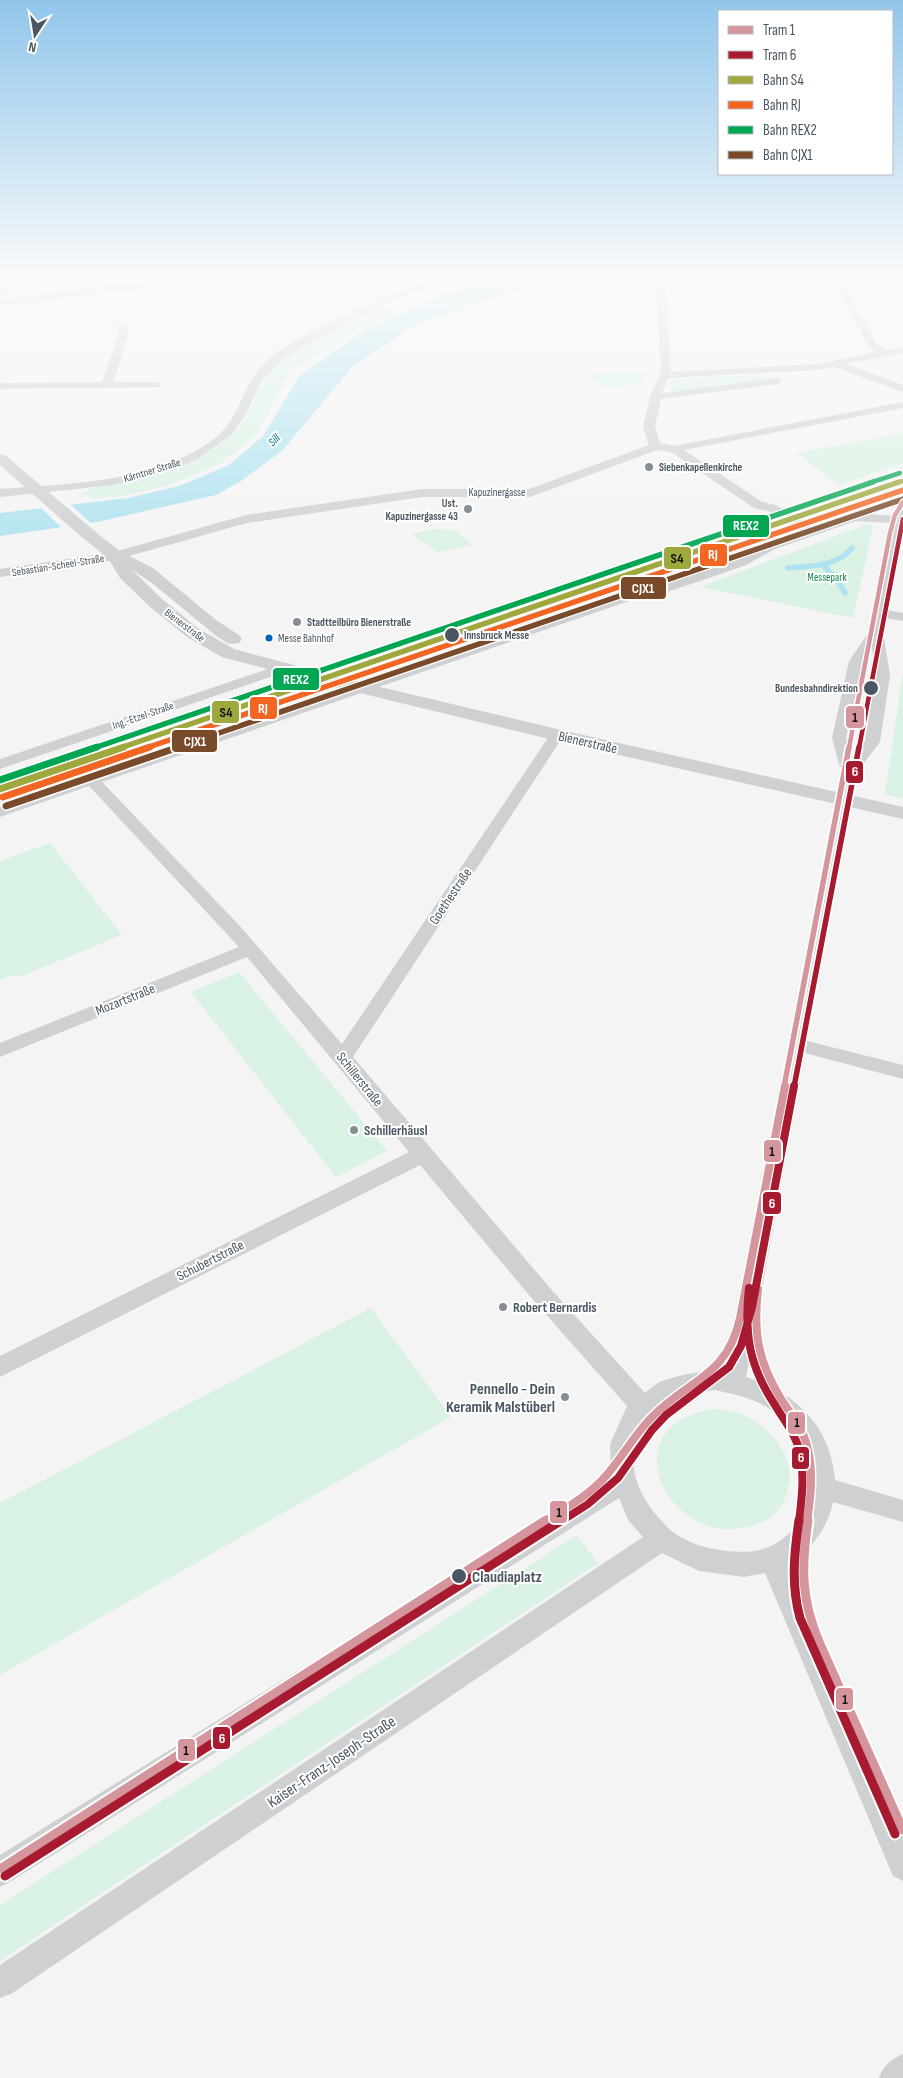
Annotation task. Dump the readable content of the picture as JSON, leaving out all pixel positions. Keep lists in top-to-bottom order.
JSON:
{
  "streets": {
    "street": [
      "Kärntner Straße",
      "Kapuzinergasse",
      "Sebastian-Scheel-Straße",
      "Bienerstraße",
      "Ing.-Etzel-Straße",
      "Goethestraße",
      "Mozartstraße",
      "Schillerstraße",
      "Schubertstraße",
      "Kaiser-Franz-Joseph-Straße"
    ]
  },
  "crossings": [
    ["Kärntner Straße", "Bienerstraße"],
    ["Kapuzinergasse", "Sebastian-Scheel-Straße"],
    ["Kapuzinergasse", "Bienerstraße"],
    ["Sebastian-Scheel-Straße", "Bienerstraße"],
    ["Bienerstraße", "Ing.-Etzel-Straße"],
    ["Bienerstraße", "Goethestraße"],
    ["Goethestraße", "Schillerstraße"],
    ["Mozartstraße", "Schillerstraße"],
    ["Schillerstraße", "Schubertstraße"]
  ],
  "water": ["Sill"],
  "parks": ["Messepark"],
  "places": [
    "Siebenkapellenkirche",
    "Ust. Kapuzinergasse 43",
    "Stadtteilbüro Bienerstraße",
    "Innsbruck Messe",
    "Messe Bahnhof",
    "Bundesbahndirektion",
    "Schillerhäusl",
    "Robert Bernardis",
    "Pennello - Dein Keramik Malstüberl",
    "Claudiaplatz"
  ],
  "lines": [
    "rail line REX2",
    "rail line S4",
    "rail line RJ",
    "rail line CJX1",
    "tram line 1",
    "tram line 6"
  ],
  "legend": [
    "Tram 1",
    "Tram 6",
    "Bahn S4",
    "Bahn RJ",
    "Bahn REX2",
    "Bahn CJX1"
  ],
  "north": "bottom"
}
